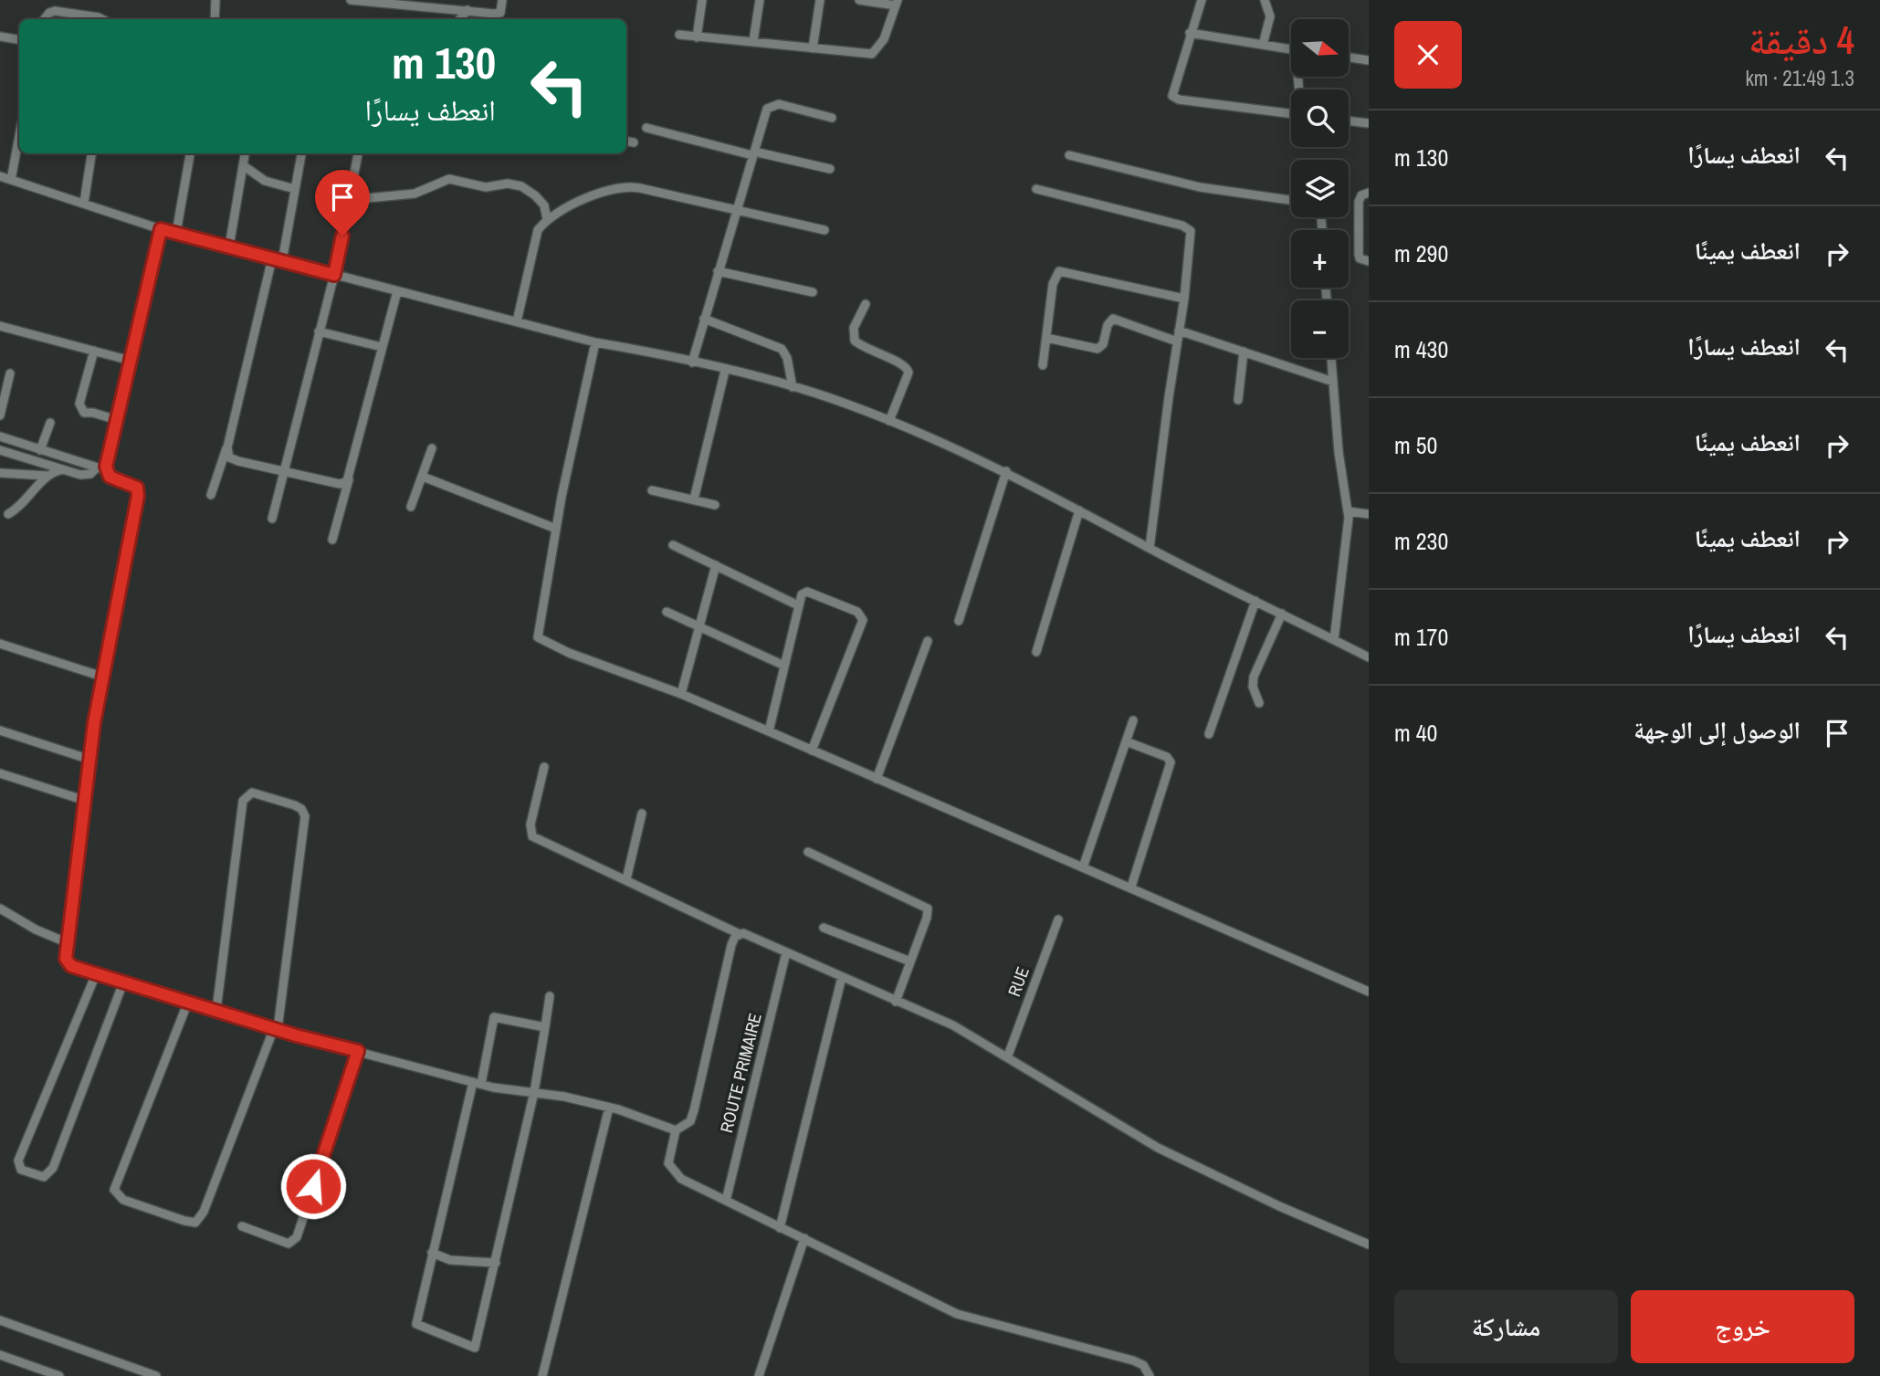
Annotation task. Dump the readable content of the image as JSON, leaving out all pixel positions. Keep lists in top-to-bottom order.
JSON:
{
  "streets": {
    "street": ["RUE", "ROUTE PRIMAIRE"]
  },
  "north": "right",
  "page": {
    "heading": ["4 دقيقة", "1.3 km · 21:49"],
    "map_buttons": ["+", "−"],
    "turn": ["130 m", "انعطف يسارًا"],
    "list": [
      {
        "name": "انعطف يسارًا",
        "value": "130 m"
      },
      {
        "name": "انعطف يمينًا",
        "value": "290 m"
      },
      {
        "name": "انعطف يسارًا",
        "value": "430 m"
      },
      {
        "name": "انعطف يمينًا",
        "value": "50 m"
      },
      {
        "name": "انعطف يمينًا",
        "value": "230 m"
      },
      {
        "name": "انعطف يسارًا",
        "value": "170 m"
      },
      {
        "name": "الوصول إلى الوجهة",
        "value": "40 m"
      }
    ],
    "buttons": ["خروج", "مشاركة"]
  }
}
